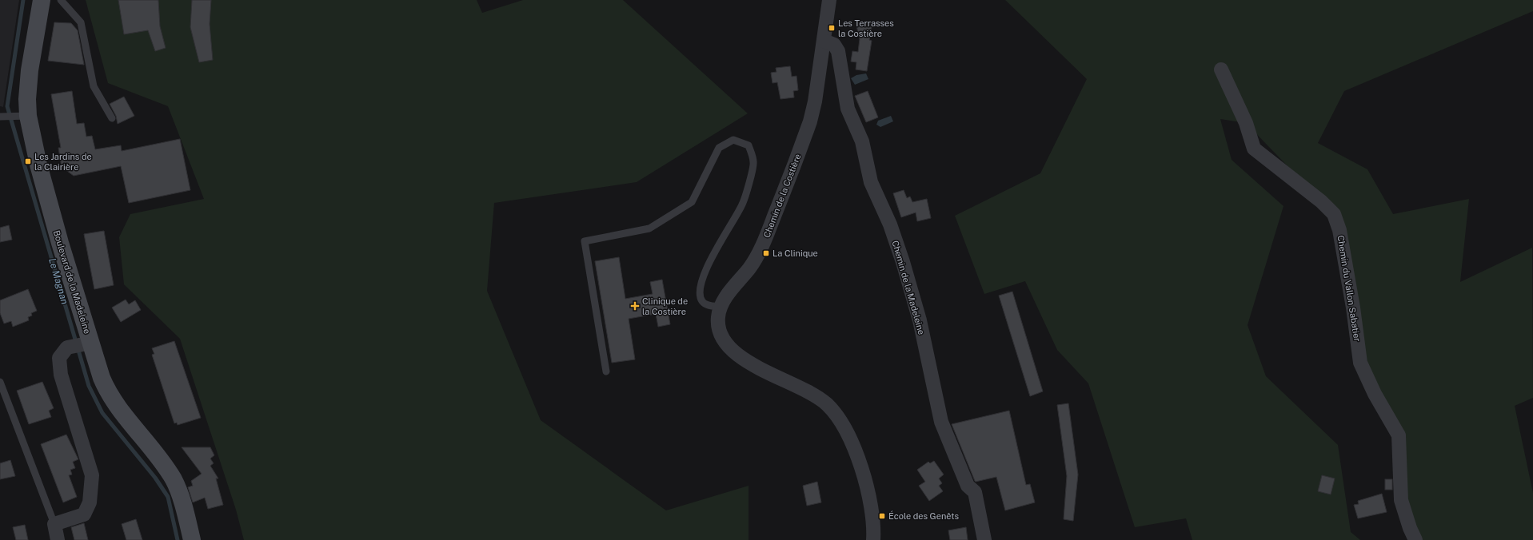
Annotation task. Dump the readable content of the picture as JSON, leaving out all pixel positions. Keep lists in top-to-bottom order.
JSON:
{
  "streets": {
    "street": [
      "Chemin de la Costière",
      "Boulevard de la Madeleine",
      "Chemin de la Madeleine",
      "Chemin du Vallon Sabatier"
    ]
  },
  "crossings": [
    ["Chemin de la Costière", "Chemin de la Madeleine"]
  ],
  "water": ["Le Magnan"],
  "places": {
    "transit": [
      "Les Terrasses la Costière",
      "Les Jardins de la Clairière",
      "La Clinique",
      "École des Genêts"
    ],
    "health": ["Clinique de la Costière"]
  }
}
